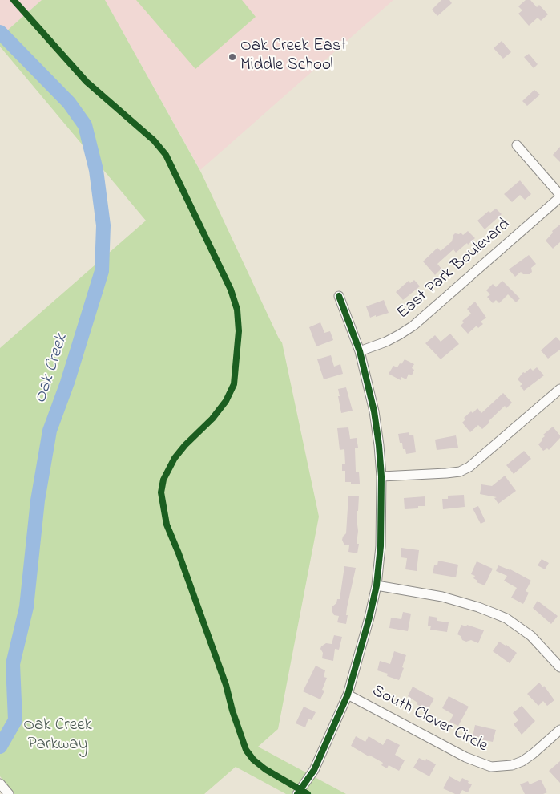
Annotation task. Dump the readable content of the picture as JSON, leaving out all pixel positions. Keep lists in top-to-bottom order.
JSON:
{
  "streets": {
    "street": ["East Park Boulevard", "South Clover Circle"]
  },
  "water": ["Oak Creek"],
  "parks": ["Oak Creek Parkway"],
  "places": ["Oak Creek East Middle School"]
}
